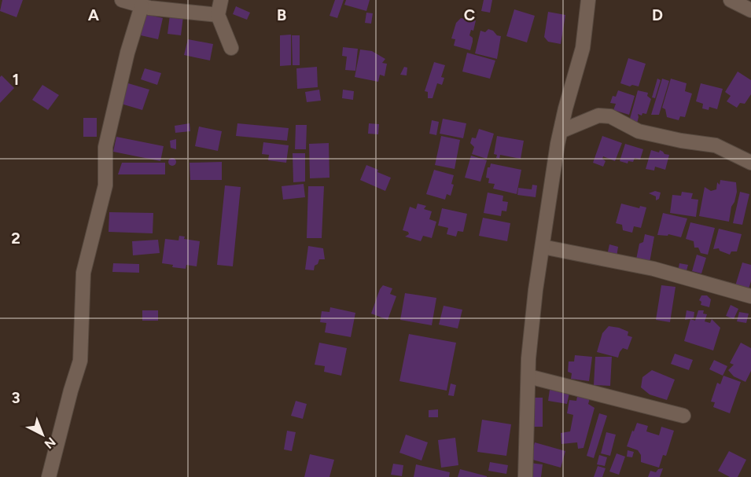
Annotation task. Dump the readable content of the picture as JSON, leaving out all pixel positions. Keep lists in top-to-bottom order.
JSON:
{
  "north": "bottom right",
  "grid": {
    "columns": [
      "A",
      "B",
      "C",
      "D"
    ],
    "rows": ["1", "2", "3"]
  }
}
